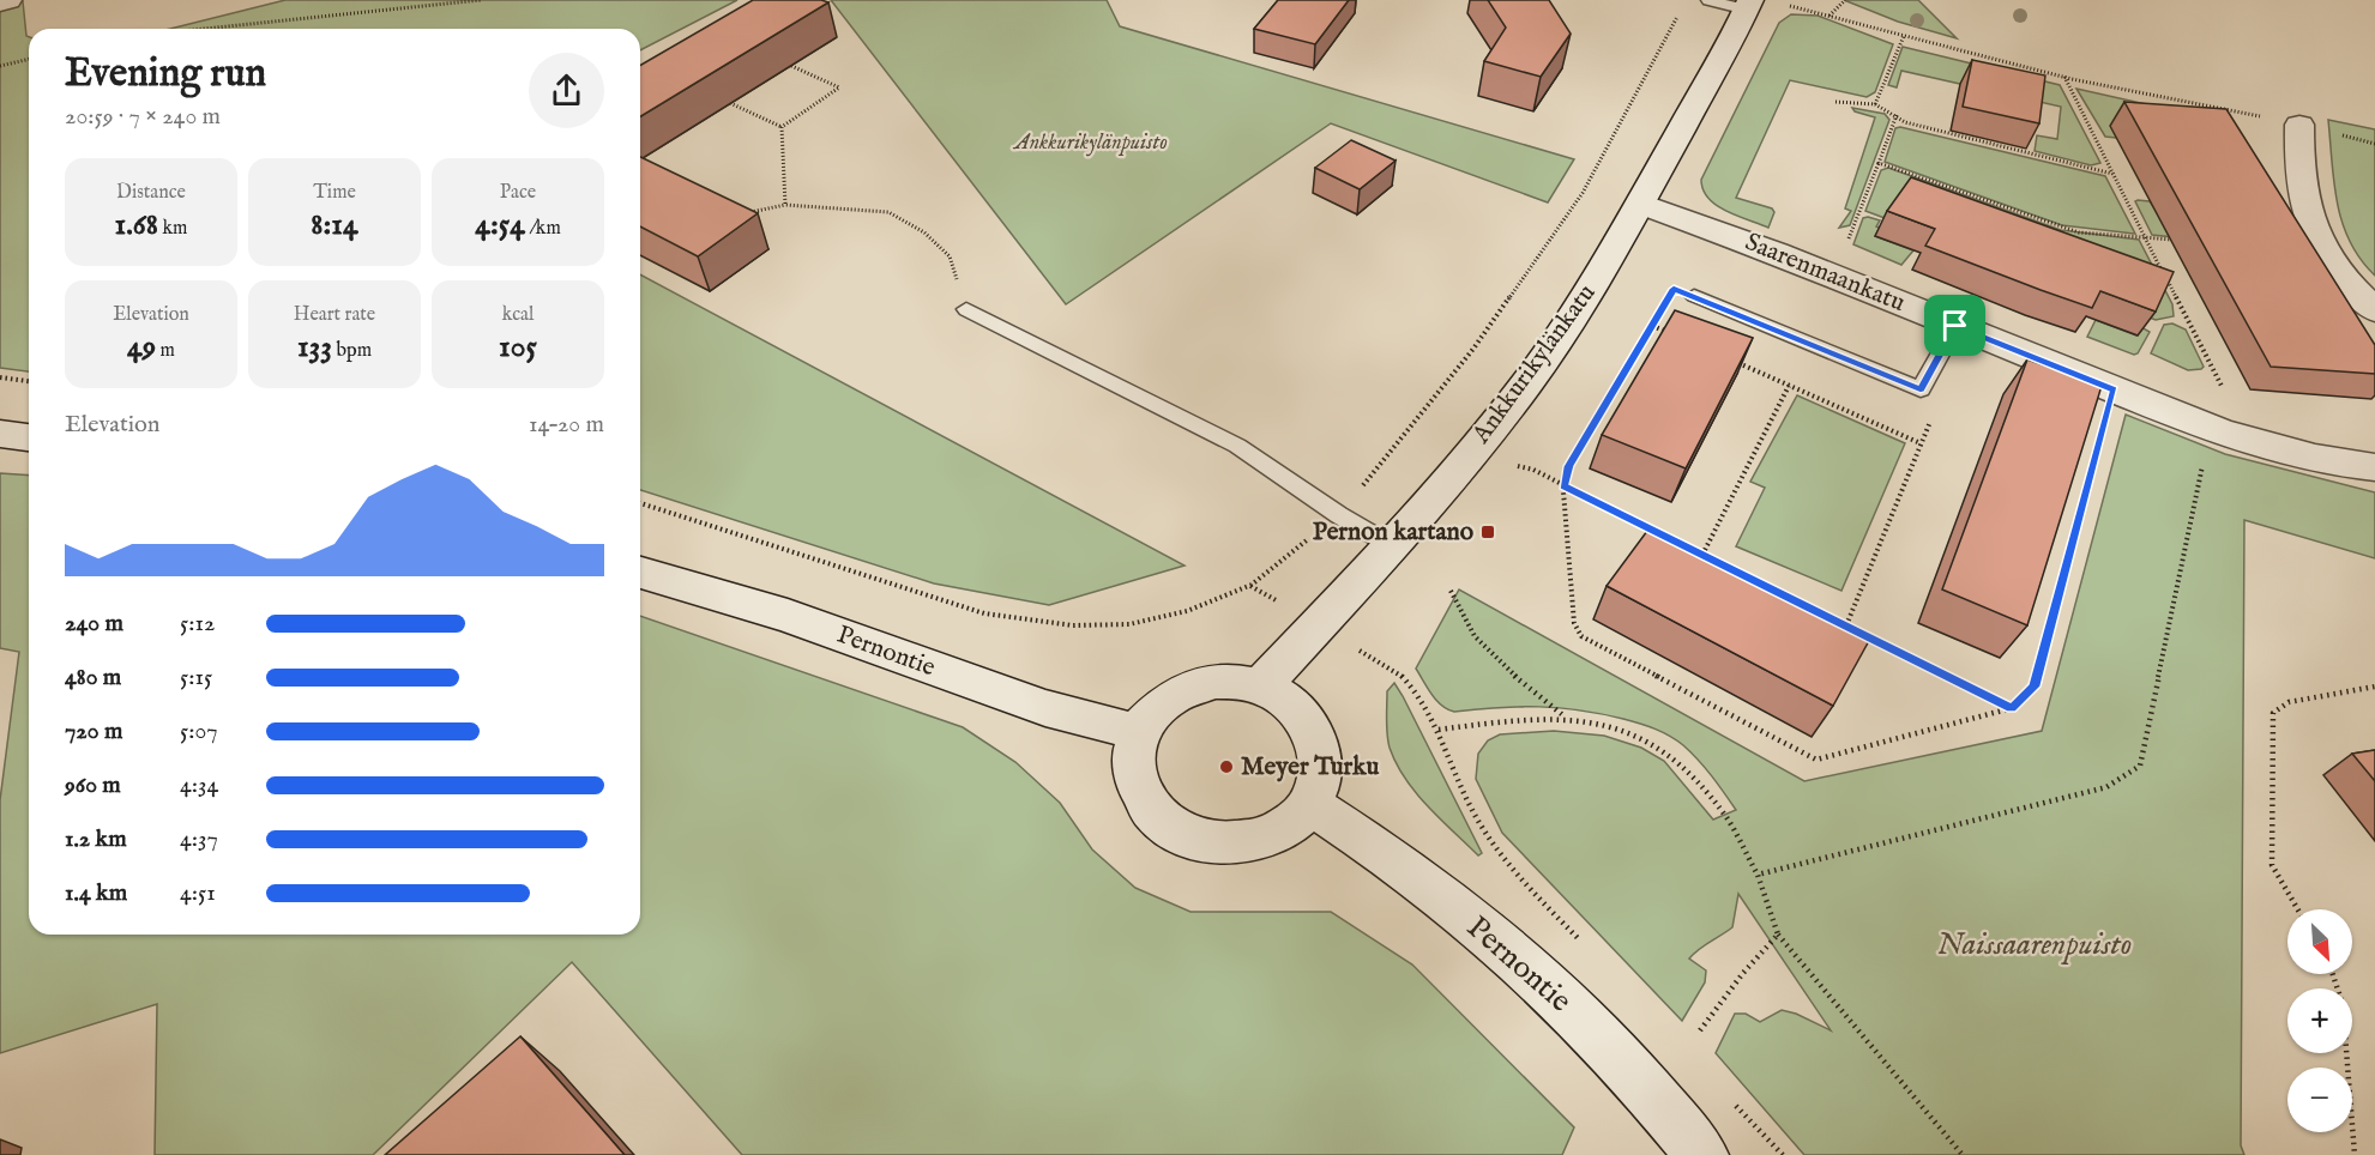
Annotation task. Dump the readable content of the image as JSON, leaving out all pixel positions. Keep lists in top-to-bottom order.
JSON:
{
  "streets": {
    "street": ["Saarenmaankatu", "Ankkurikylänkatu", "Pernontie"]
  },
  "crossings": [
    ["Saarenmaankatu", "Ankkurikylänkatu"],
    ["Ankkurikylänkatu", "Pernontie"]
  ],
  "parks": ["Ankkurikylänpuisto", "Naissaarenpuisto"],
  "places": {
    "transit": ["Pernon kartano"],
    "other": ["Meyer Turku"]
  },
  "north": "bottom right",
  "page": {
    "heading": ["Evening run", "20:59 · 7 × 240 m"],
    "stats": [
      ["Distance", "1.68 km"],
      ["Time", "8:14"],
      ["Pace", "4:54 /km"],
      ["Elevation", "49 m"],
      ["Heart rate", "133 bpm"],
      ["kcal", "105"]
    ],
    "chart": ["Elevation", "14–20 m"],
    "list": [
      {
        "name": "240 m",
        "note": "5:12"
      },
      {
        "name": "480 m",
        "note": "5:15"
      },
      {
        "name": "720 m",
        "note": "5:07"
      },
      {
        "name": "960 m",
        "note": "4:34"
      },
      {
        "name": "1.2 km",
        "note": "4:37"
      },
      {
        "name": "1.4 km",
        "note": "4:51"
      }
    ],
    "map_buttons": ["+", "−"]
  }
}
